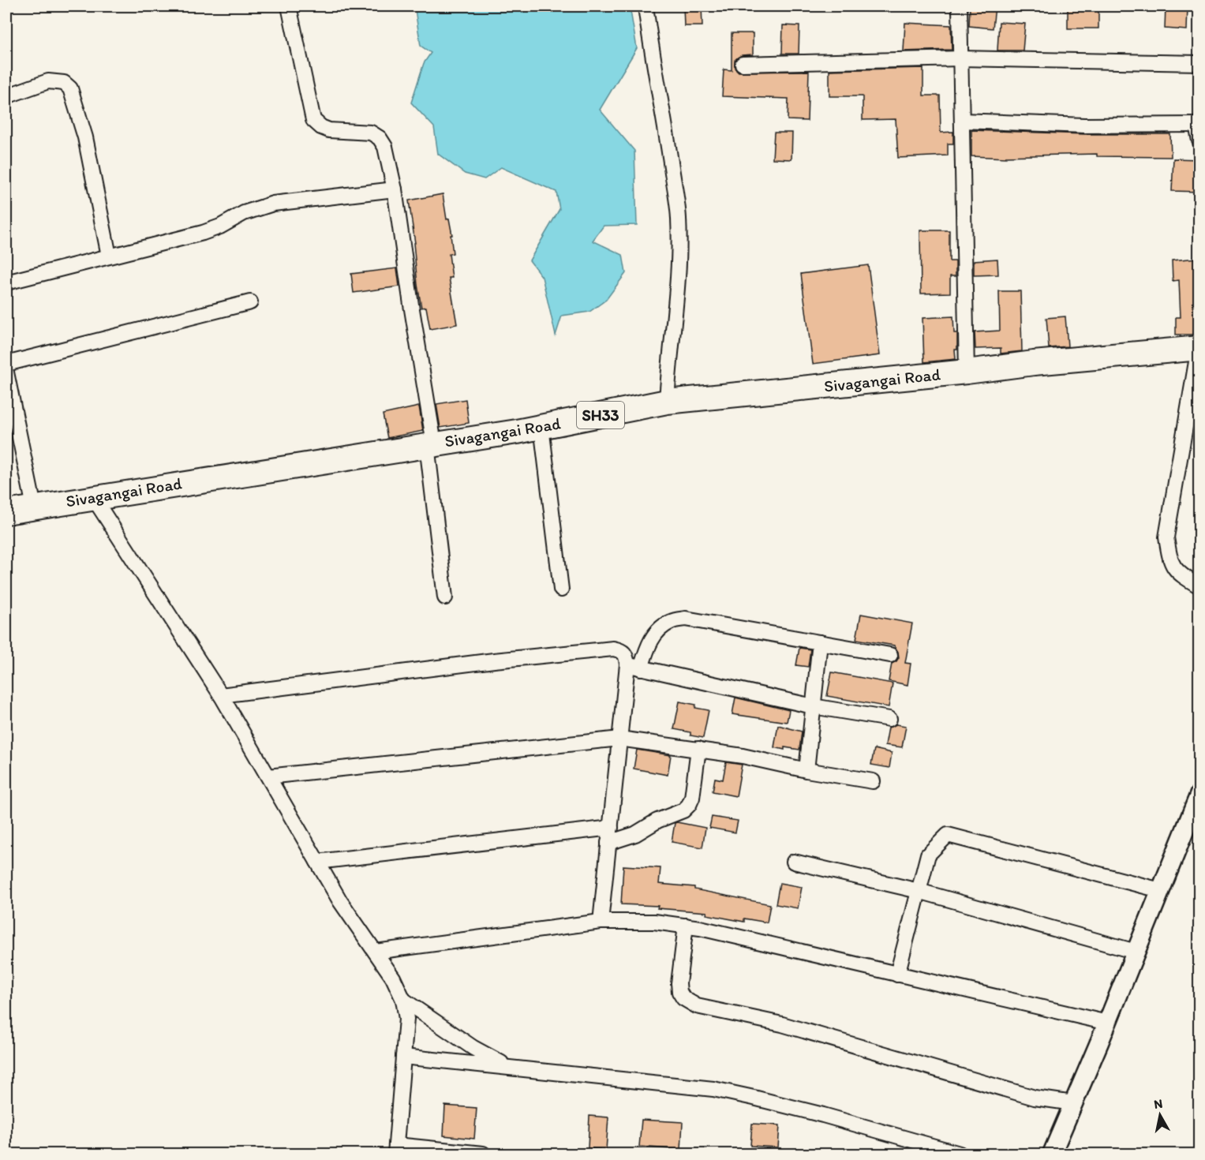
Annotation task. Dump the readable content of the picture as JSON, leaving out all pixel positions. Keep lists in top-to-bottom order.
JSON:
{
  "streets": {
    "main road": ["Sivagangai Road", "SH33"]
  },
  "north": "top"
}
